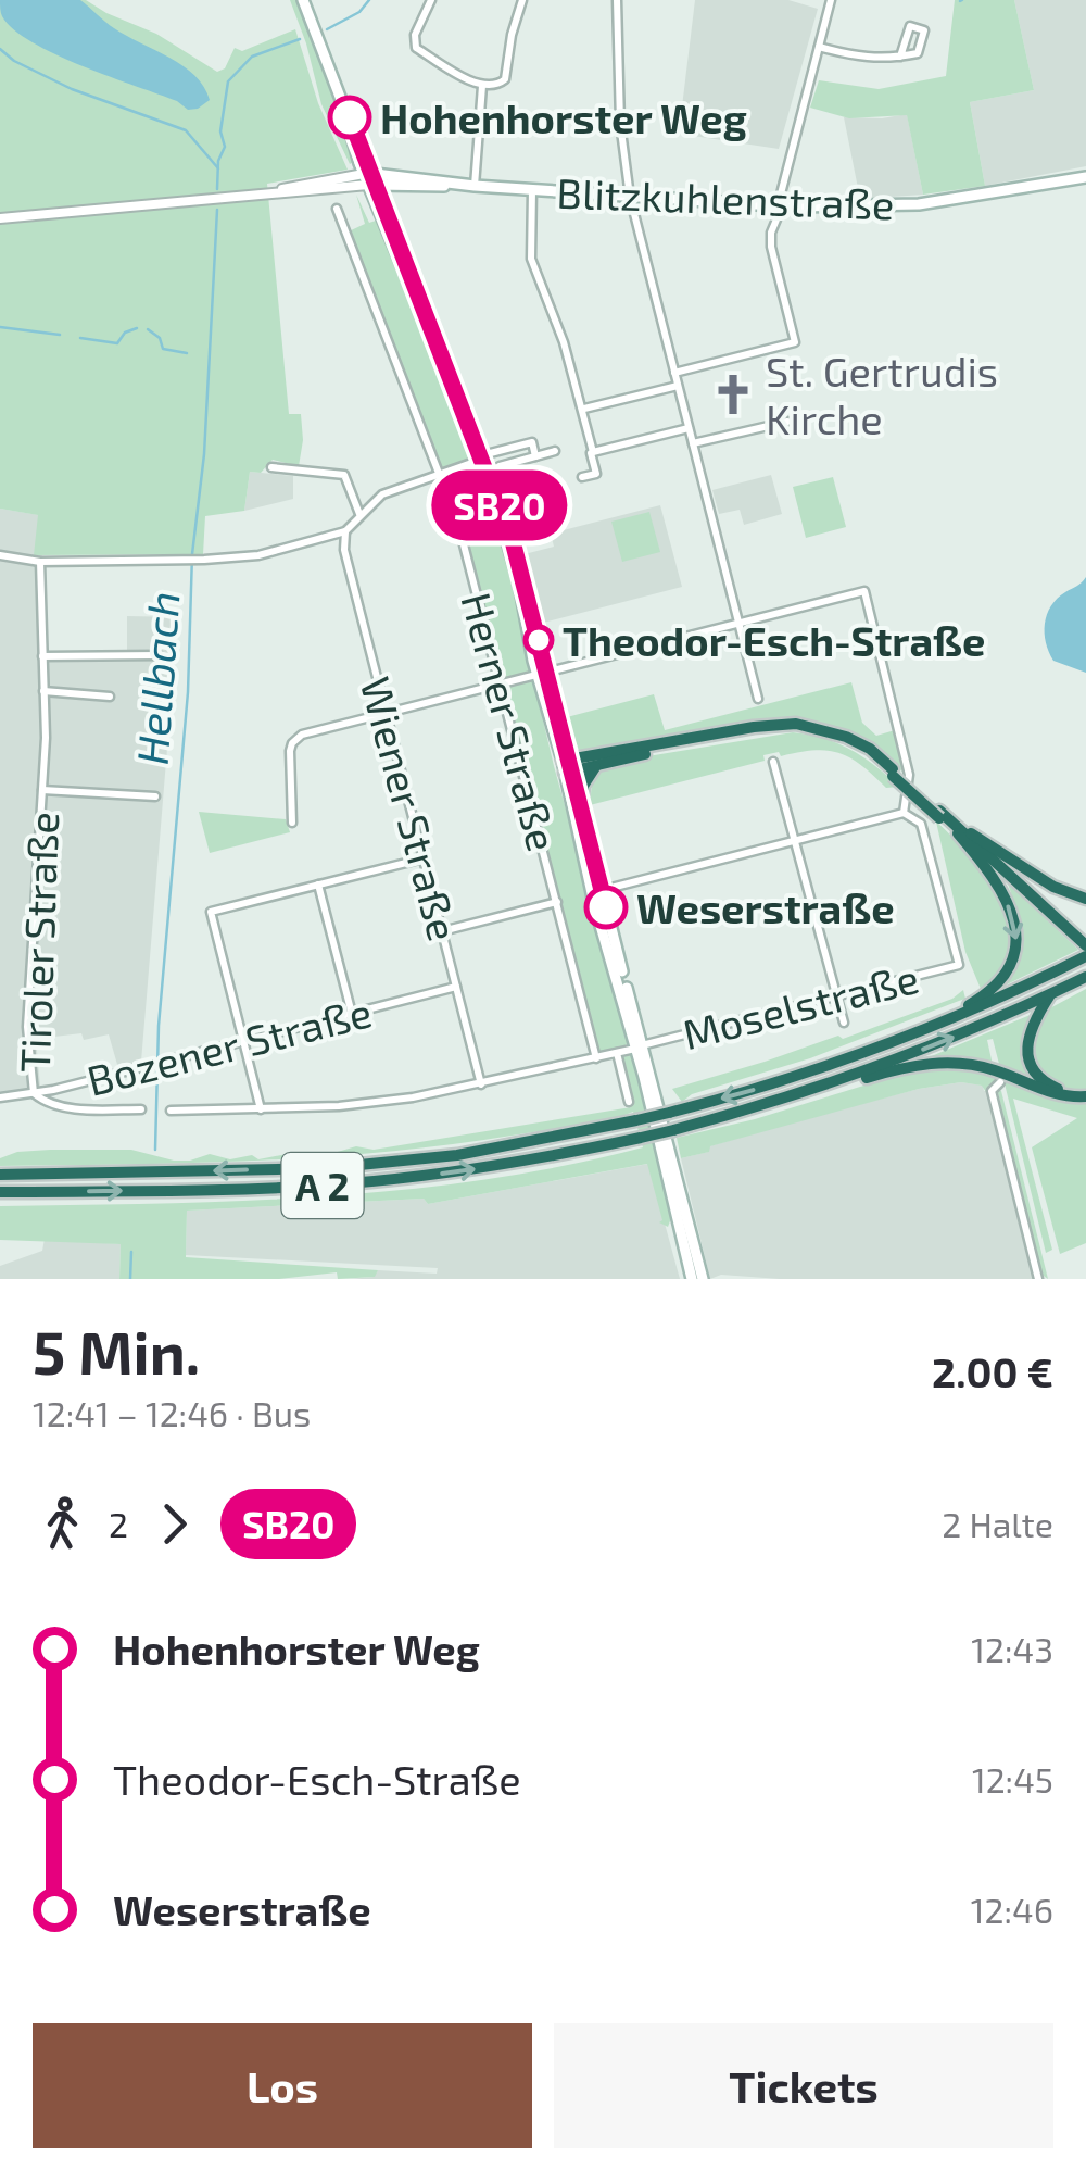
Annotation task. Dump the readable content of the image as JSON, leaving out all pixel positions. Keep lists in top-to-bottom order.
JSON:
{
  "streets": {
    "highway": ["A 2"],
    "main road": ["Blitzkuhlenstraße", "Herner Straße"],
    "street": [
      "Wiener Straße",
      "Tiroler Straße",
      "Moselstraße",
      "Bozener Straße"
    ]
  },
  "crossings": [
    ["Blitzkuhlenstraße", "Herner Straße"],
    ["Herner Straße", "Moselstraße"],
    ["Wiener Straße", "Moselstraße"],
    ["Wiener Straße", "Bozener Straße"],
    ["Tiroler Straße", "Bozener Straße"]
  ],
  "water": ["Hellbach"],
  "places": {
    "other": ["Hohenhorster Weg", "Theodor-Esch-Straße", "Weserstraße"],
    "church": ["St. Gertrudis Kirche"]
  },
  "lines": ["bus line SB20"],
  "page": {
    "on_map": "SB20",
    "heading": ["5 Min.", "12:41 – 12:46 · Bus", "2.00 €"],
    "legs": ["2", "SB20", "2 Halte"],
    "list": [
      {
        "name": "Hohenhorster Weg",
        "value": "12:43"
      },
      {
        "name": "Theodor-Esch-Straße",
        "value": "12:45"
      },
      {
        "name": "Weserstraße",
        "value": "12:46"
      }
    ],
    "buttons": ["Los", "Tickets"]
  }
}
